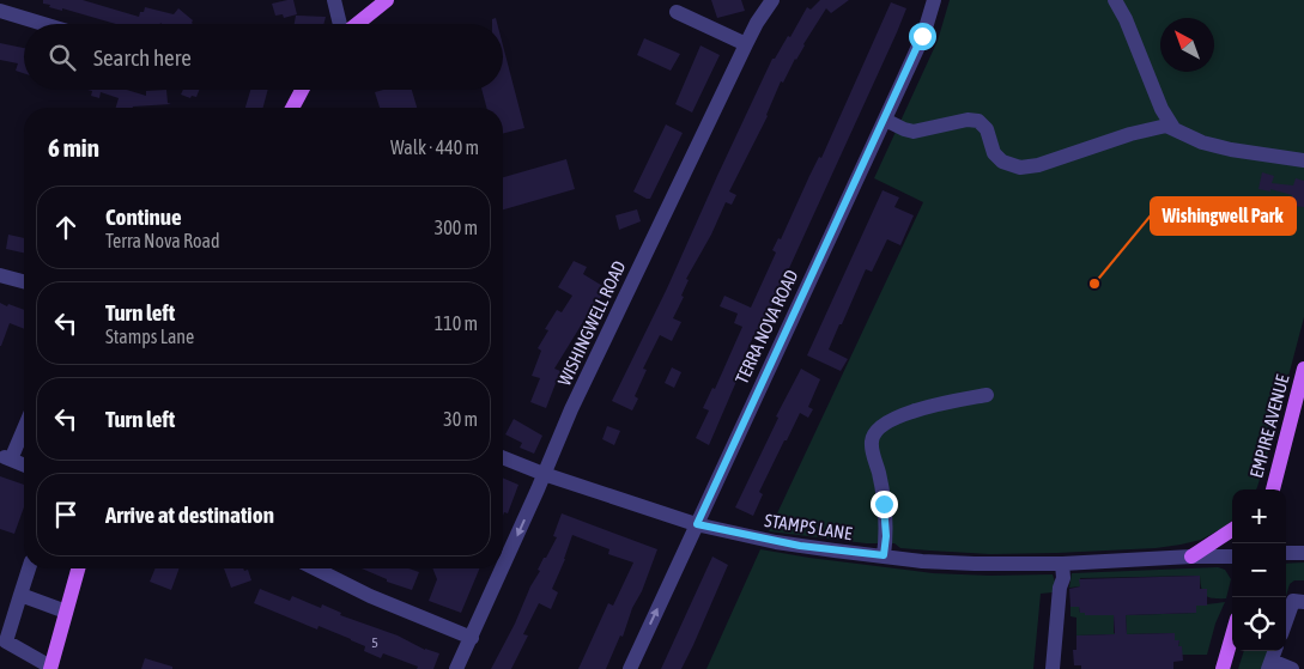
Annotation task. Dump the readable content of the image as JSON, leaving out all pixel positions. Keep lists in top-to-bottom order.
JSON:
{
  "streets": {
    "main road": ["EMPIRE AVENUE"],
    "street": ["WISHINGWELL ROAD", "TERRA NOVA ROAD", "STAMPS LANE"]
  },
  "crossings": [
    ["WISHINGWELL ROAD", "STAMPS LANE"],
    ["TERRA NOVA ROAD", "STAMPS LANE"]
  ],
  "places": ["Wishingwell Park"],
  "house_numbers": ["5"],
  "north": "top left",
  "page": {
    "search": "Search here",
    "heading": ["6 min", "Walk · 440 m"],
    "list": [
      ["Continue", "Terra Nova Road", "300 m"],
      ["Turn left", "Stamps Lane", "110 m"],
      ["Turn left", "30 m"],
      "Arrive at destination"
    ],
    "map_buttons": ["+", "−"]
  }
}
